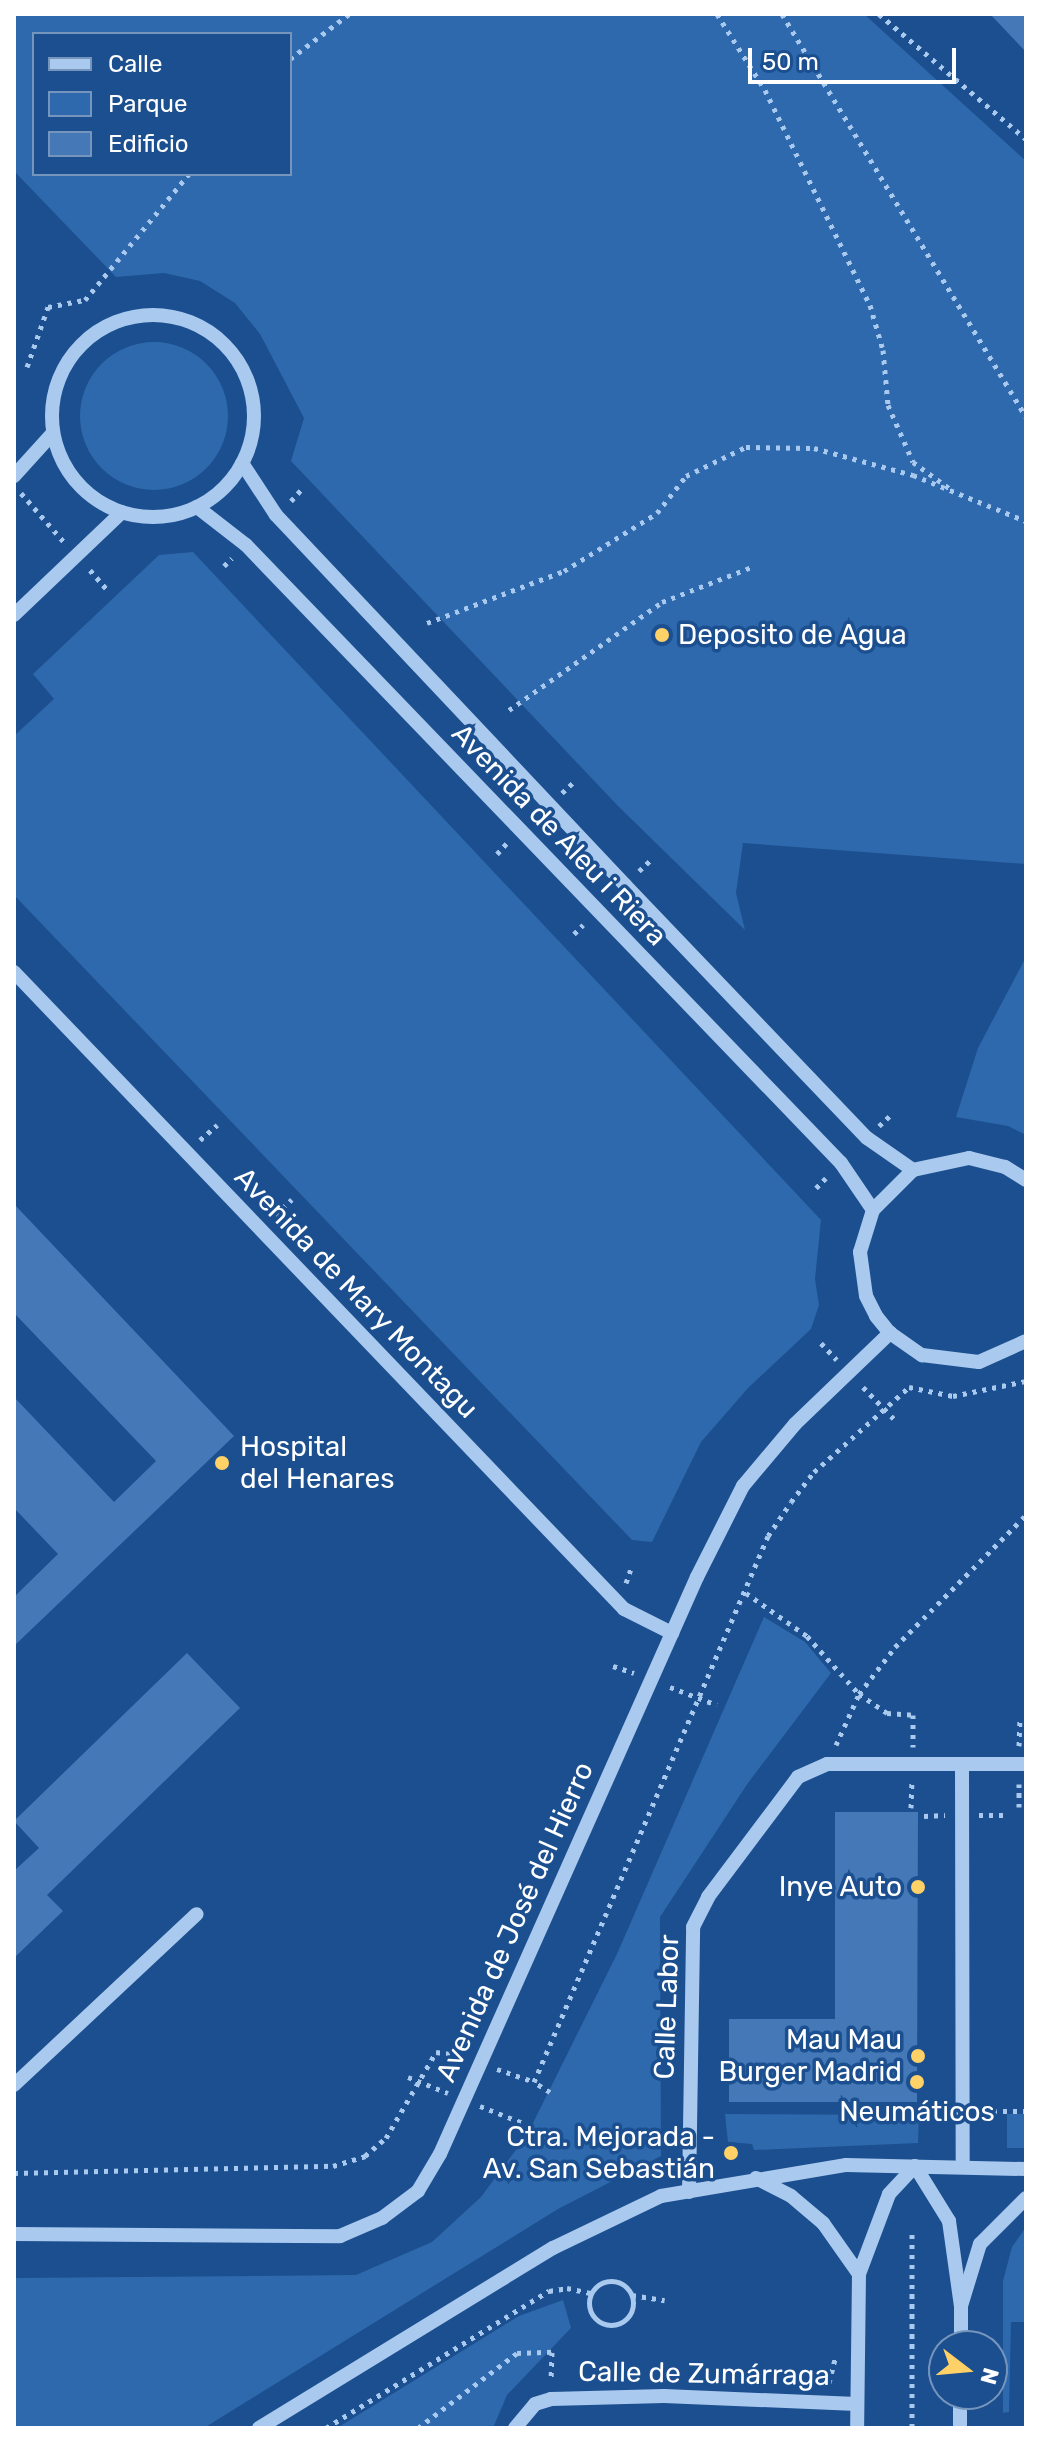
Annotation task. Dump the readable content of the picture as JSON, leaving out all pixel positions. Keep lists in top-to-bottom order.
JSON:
{
  "streets": {
    "street": [
      "Avenida de Aleu i Riera",
      "Avenida de Mary Montagu",
      "Avenida de José del Hierro",
      "Calle Labor",
      "Calle de Zumárraga"
    ]
  },
  "crossings": [
    ["Avenida de Mary Montagu", "Avenida de José del Hierro"]
  ],
  "places": [
    "Deposito de Agua",
    "Hospital del Henares",
    "Inye Auto",
    "Mau Mau Burger Madrid",
    "Neumáticos",
    "Ctra. Mejorada - Av. San Sebastián"
  ],
  "legend": ["Calle", "Parque", "Edificio"],
  "scale_bar": "50 m",
  "north": "right"
}
